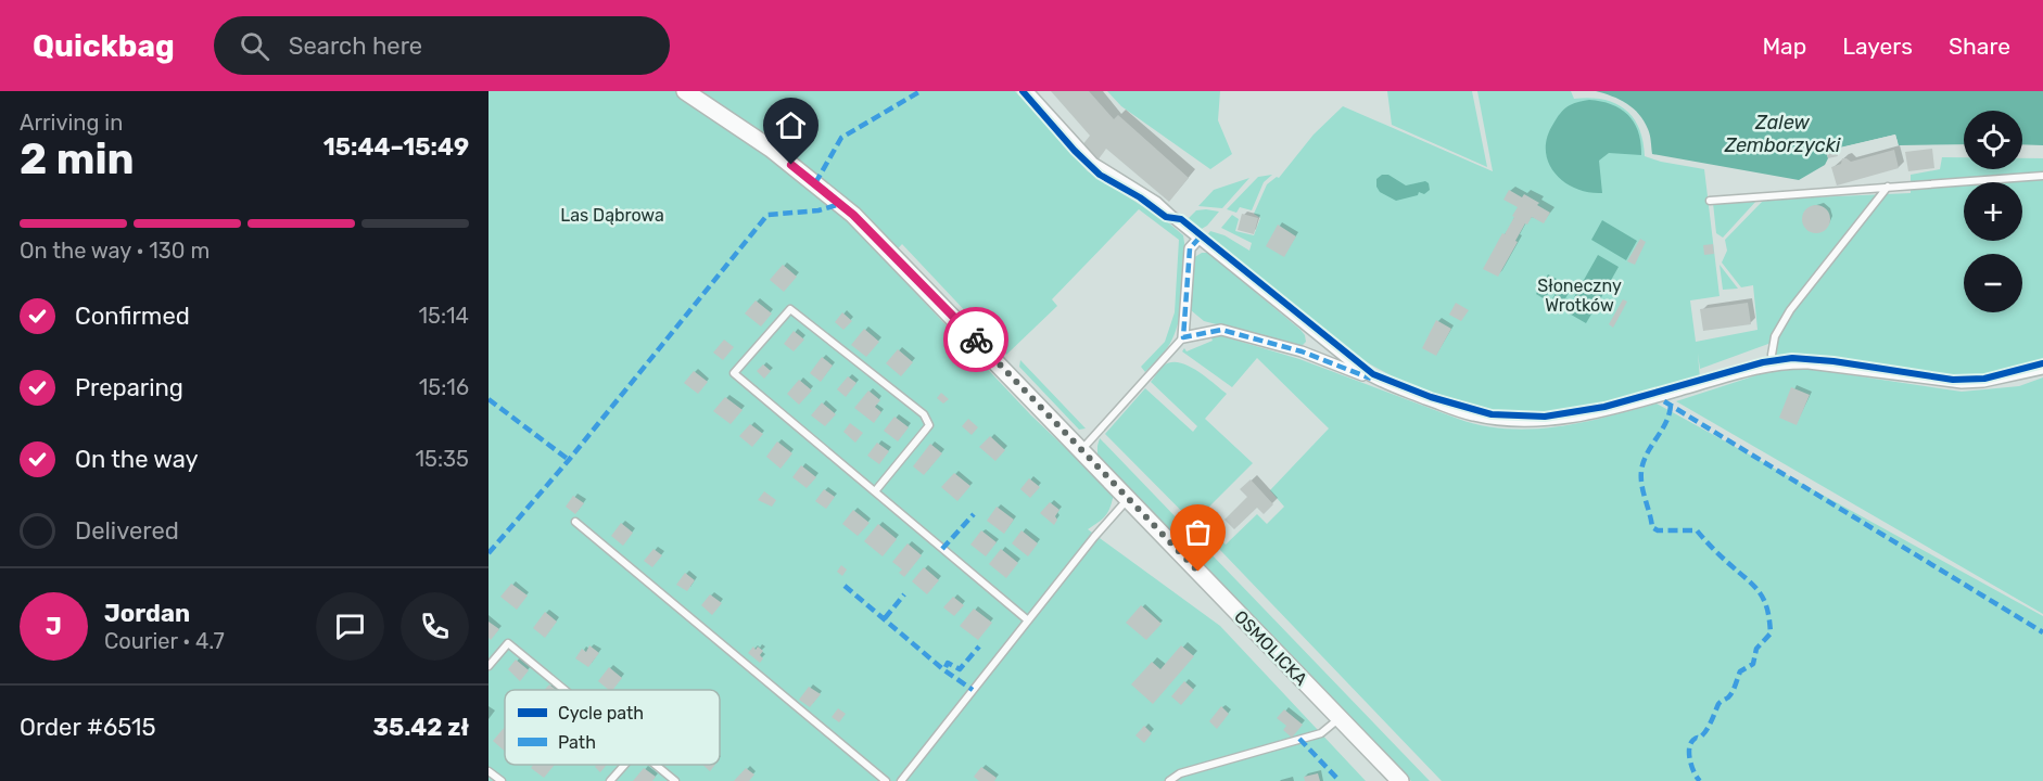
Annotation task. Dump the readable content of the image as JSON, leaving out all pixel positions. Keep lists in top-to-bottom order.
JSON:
{
  "streets": {
    "street": ["OSMOLICKA"]
  },
  "water": ["Zalew Zemborzycki"],
  "parks": ["Las Dąbrowa", "Słoneczny Wrotków"],
  "legend": ["Cycle path", "Path"],
  "page": {
    "header": "Quickbag",
    "search": "Search here",
    "nav": ["Map", "Layers", "Share"],
    "heading": ["2 min", "Arriving in", "15:44–15:49"],
    "panel": [
      "Jordan",
      "Courier · 4.7",
      "Order #6515",
      "35.42 zł"
    ],
    "map_buttons": ["+", "−"],
    "bar": "On the way · 130 m",
    "list": [
      ["Confirmed", "15:14"],
      ["Preparing", "15:16"],
      ["On the way", "15:35"],
      "Delivered"
    ],
    "round": "J"
  }
}
